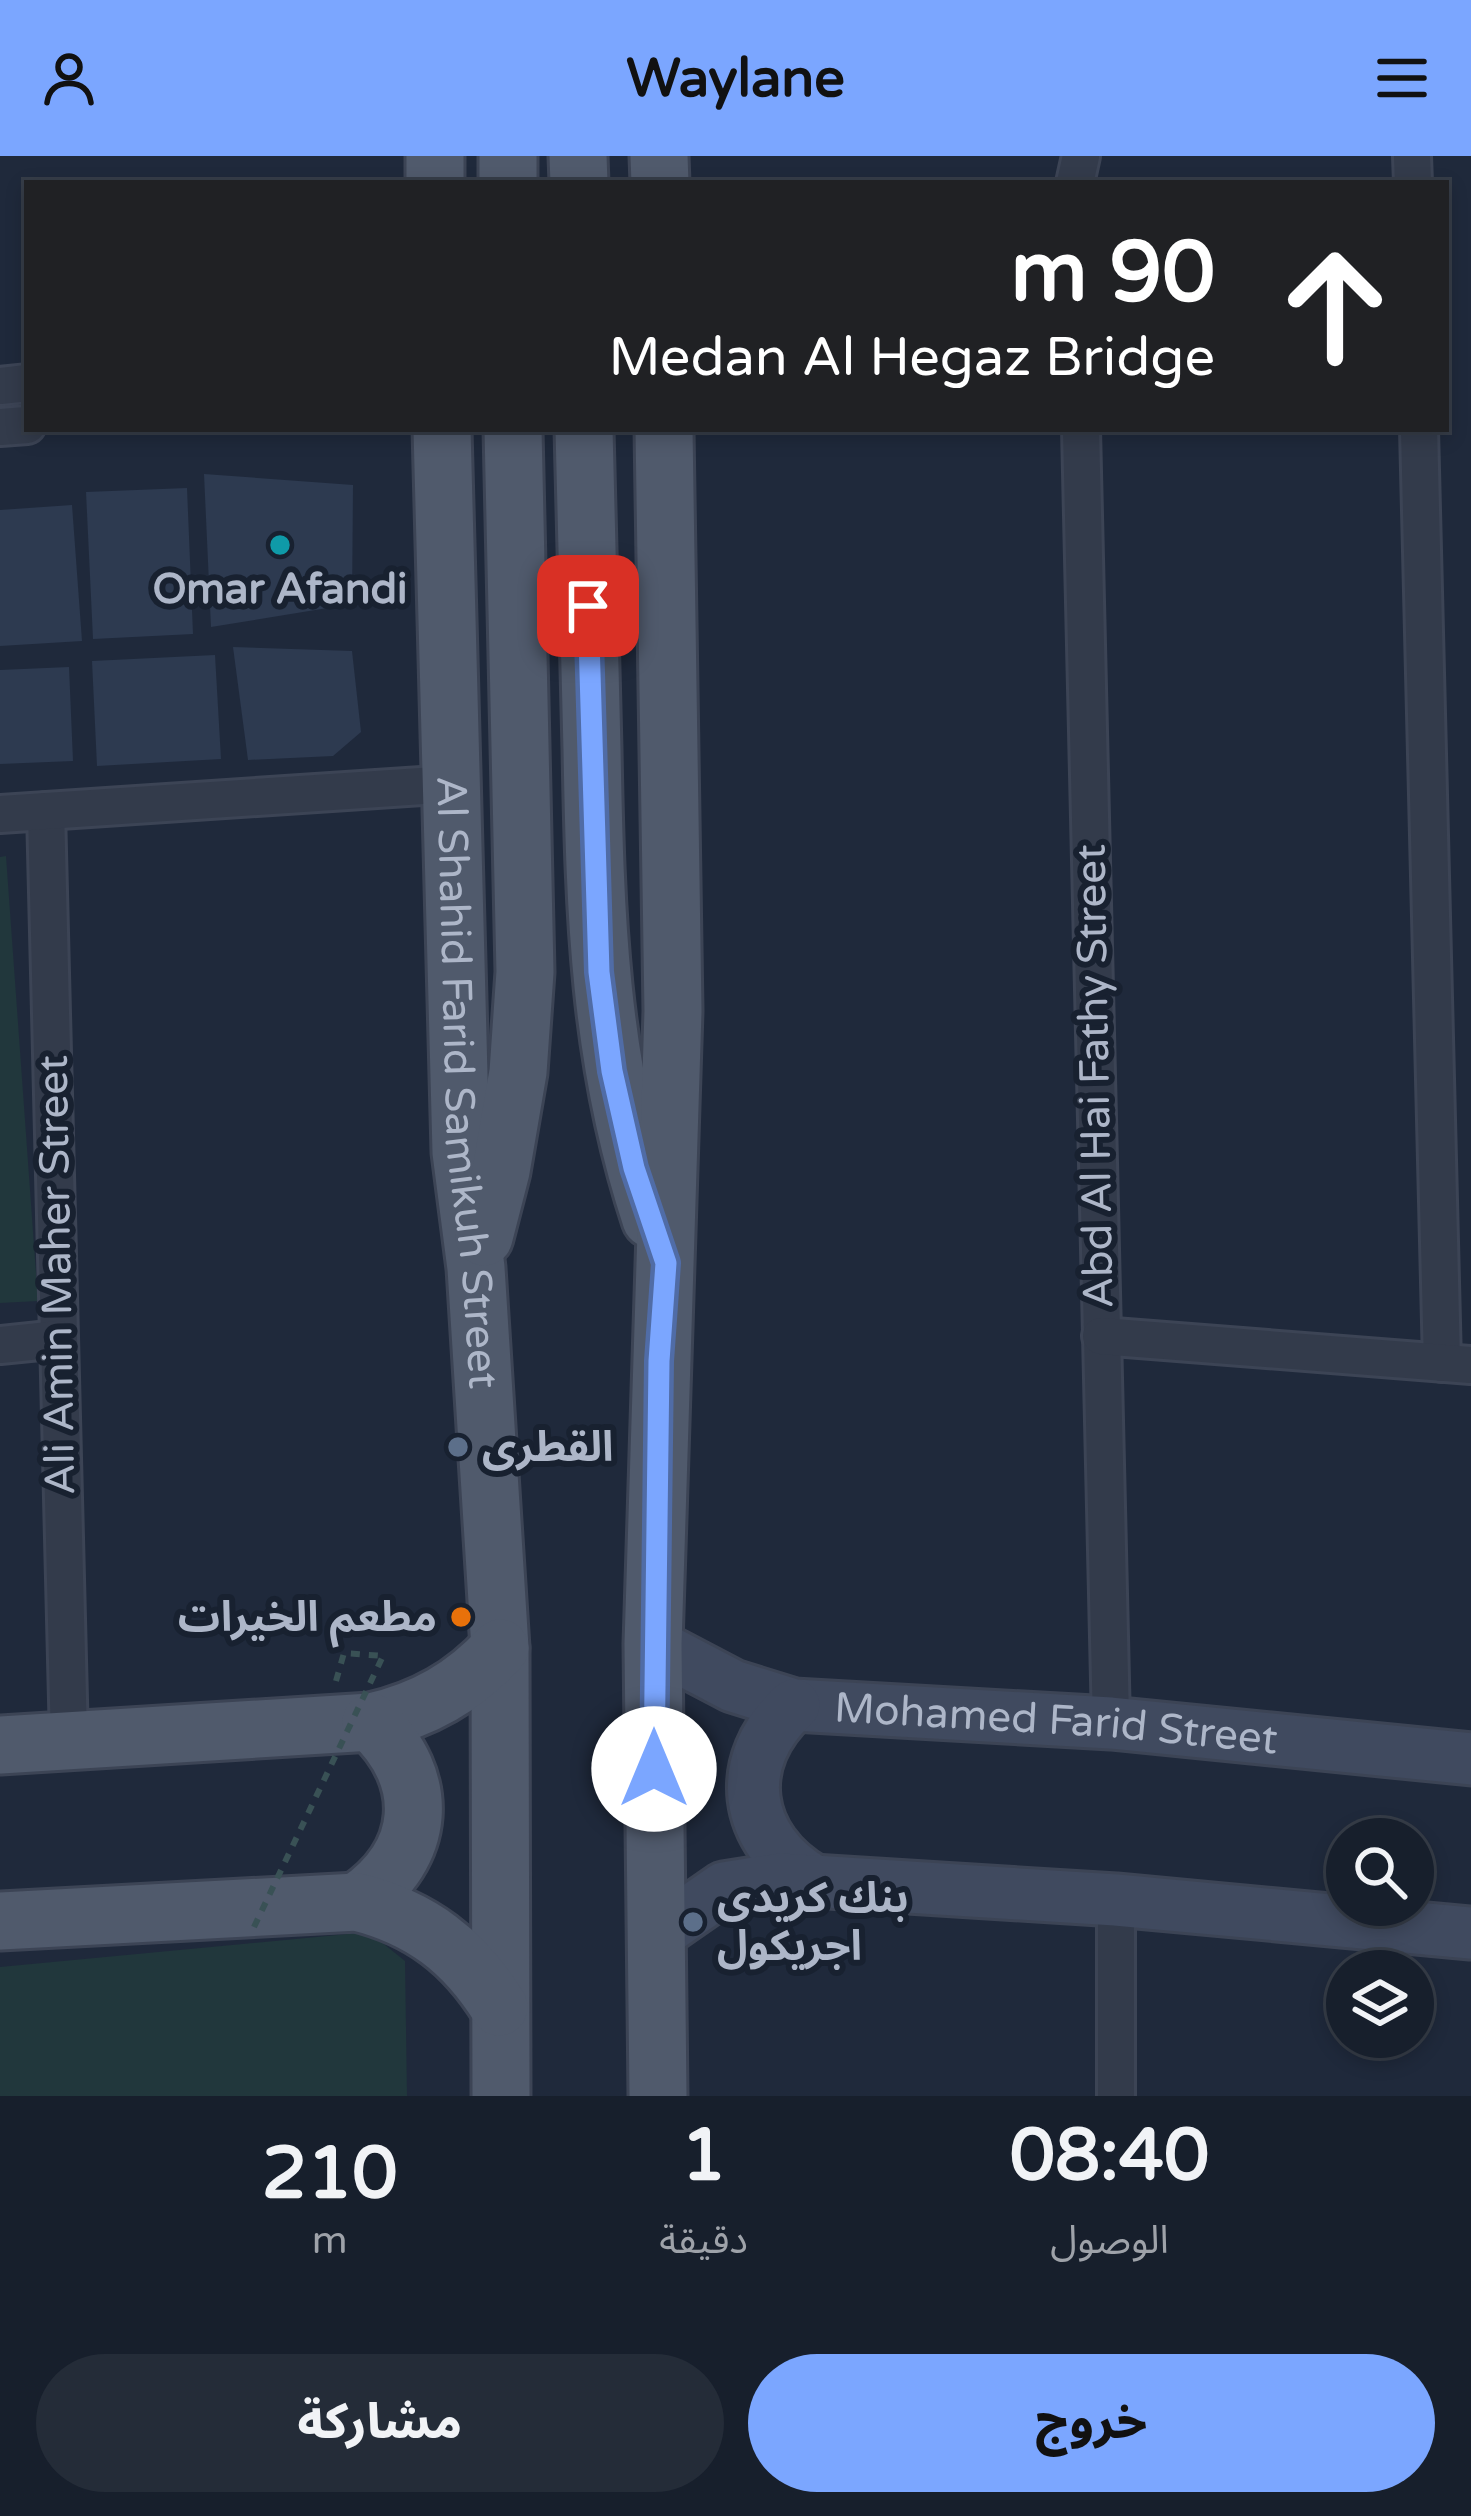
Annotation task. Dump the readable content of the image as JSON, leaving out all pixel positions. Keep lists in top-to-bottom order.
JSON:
{
  "streets": {
    "main road": ["Al Shahid Farid Samikuh Street", "Mohamed Farid Street"],
    "street": ["Abd Al Hai Fathy Street", "Ali Amin Maher Street"]
  },
  "crossings": [
    ["Abd Al Hai Fathy Street", "Mohamed Farid Street"]
  ],
  "places": [
    "Omar Afandi",
    "القطرى",
    "مطعم الخيرات",
    "بنك كريدى اجريكول"
  ],
  "page": {
    "header": "Waylane",
    "turn": ["90 m", "Medan Al Hegaz Bridge"],
    "eta": [
      "08:40",
      "الوصول",
      "1",
      "دقيقة",
      "210",
      "m"
    ],
    "buttons": ["خروج", "مشاركة"]
  }
}
